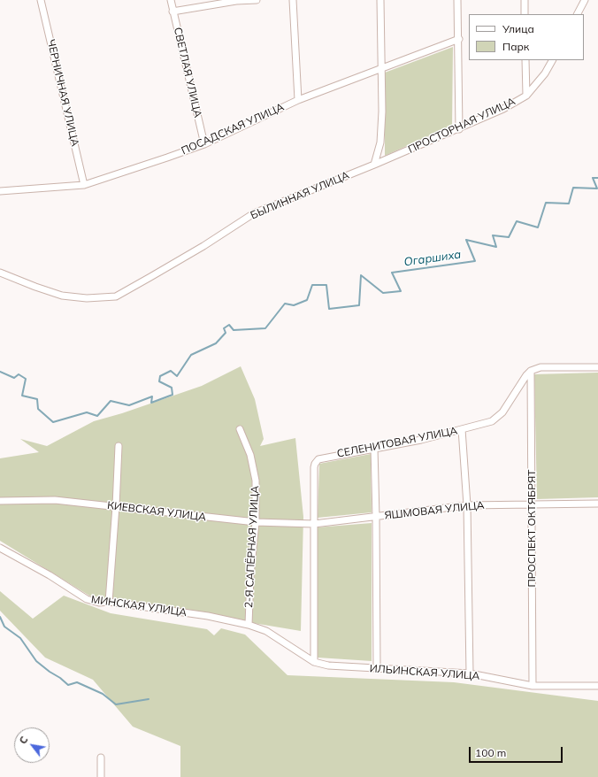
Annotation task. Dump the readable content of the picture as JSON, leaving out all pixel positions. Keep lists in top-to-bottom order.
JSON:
{
  "streets": {
    "street": [
      "СВЕТЛАЯ УЛИЦА",
      "ЧЕРНИЧНАЯ УЛИЦА",
      "ПРОСТОРНАЯ УЛИЦА",
      "ПОСАДСКАЯ УЛИЦА",
      "БЫЛИННАЯ УЛИЦА",
      "СЕЛЕНИТОВАЯ УЛИЦА",
      "ЯШМОВАЯ УЛИЦА",
      "КИЕВСКАЯ УЛИЦА",
      "ПРОСПЕКТ ОКТЯБРЯТ",
      "2-Я САПЁРНАЯ УЛИЦА",
      "МИНСКАЯ УЛИЦА",
      "ИЛЬИНСКАЯ УЛИЦА"
    ]
  },
  "crossings": [
    ["СВЕТЛАЯ УЛИЦА", "ПОСАДСКАЯ УЛИЦА"],
    ["ЧЕРНИЧНАЯ УЛИЦА", "ПОСАДСКАЯ УЛИЦА"],
    ["ПРОСТОРНАЯ УЛИЦА", "БЫЛИННАЯ УЛИЦА"],
    ["СЕЛЕНИТОВАЯ УЛИЦА", "ЯШМОВАЯ УЛИЦА"],
    ["СЕЛЕНИТОВАЯ УЛИЦА", "КИЕВСКАЯ УЛИЦА"],
    ["СЕЛЕНИТОВАЯ УЛИЦА", "ПРОСПЕКТ ОКТЯБРЯТ"],
    ["ЯШМОВАЯ УЛИЦА", "КИЕВСКАЯ УЛИЦА"],
    ["ЯШМОВАЯ УЛИЦА", "ПРОСПЕКТ ОКТЯБРЯТ"],
    ["КИЕВСКАЯ УЛИЦА", "2-Я САПЁРНАЯ УЛИЦА"],
    ["ПРОСПЕКТ ОКТЯБРЯТ", "ИЛЬИНСКАЯ УЛИЦА"],
    ["2-Я САПЁРНАЯ УЛИЦА", "МИНСКАЯ УЛИЦА"],
    ["МИНСКАЯ УЛИЦА", "ИЛЬИНСКАЯ УЛИЦА"]
  ],
  "water": ["Огаршиха"],
  "legend": ["Улица", "Парк"],
  "scale_bar": "100 m",
  "north": "top left"
}
